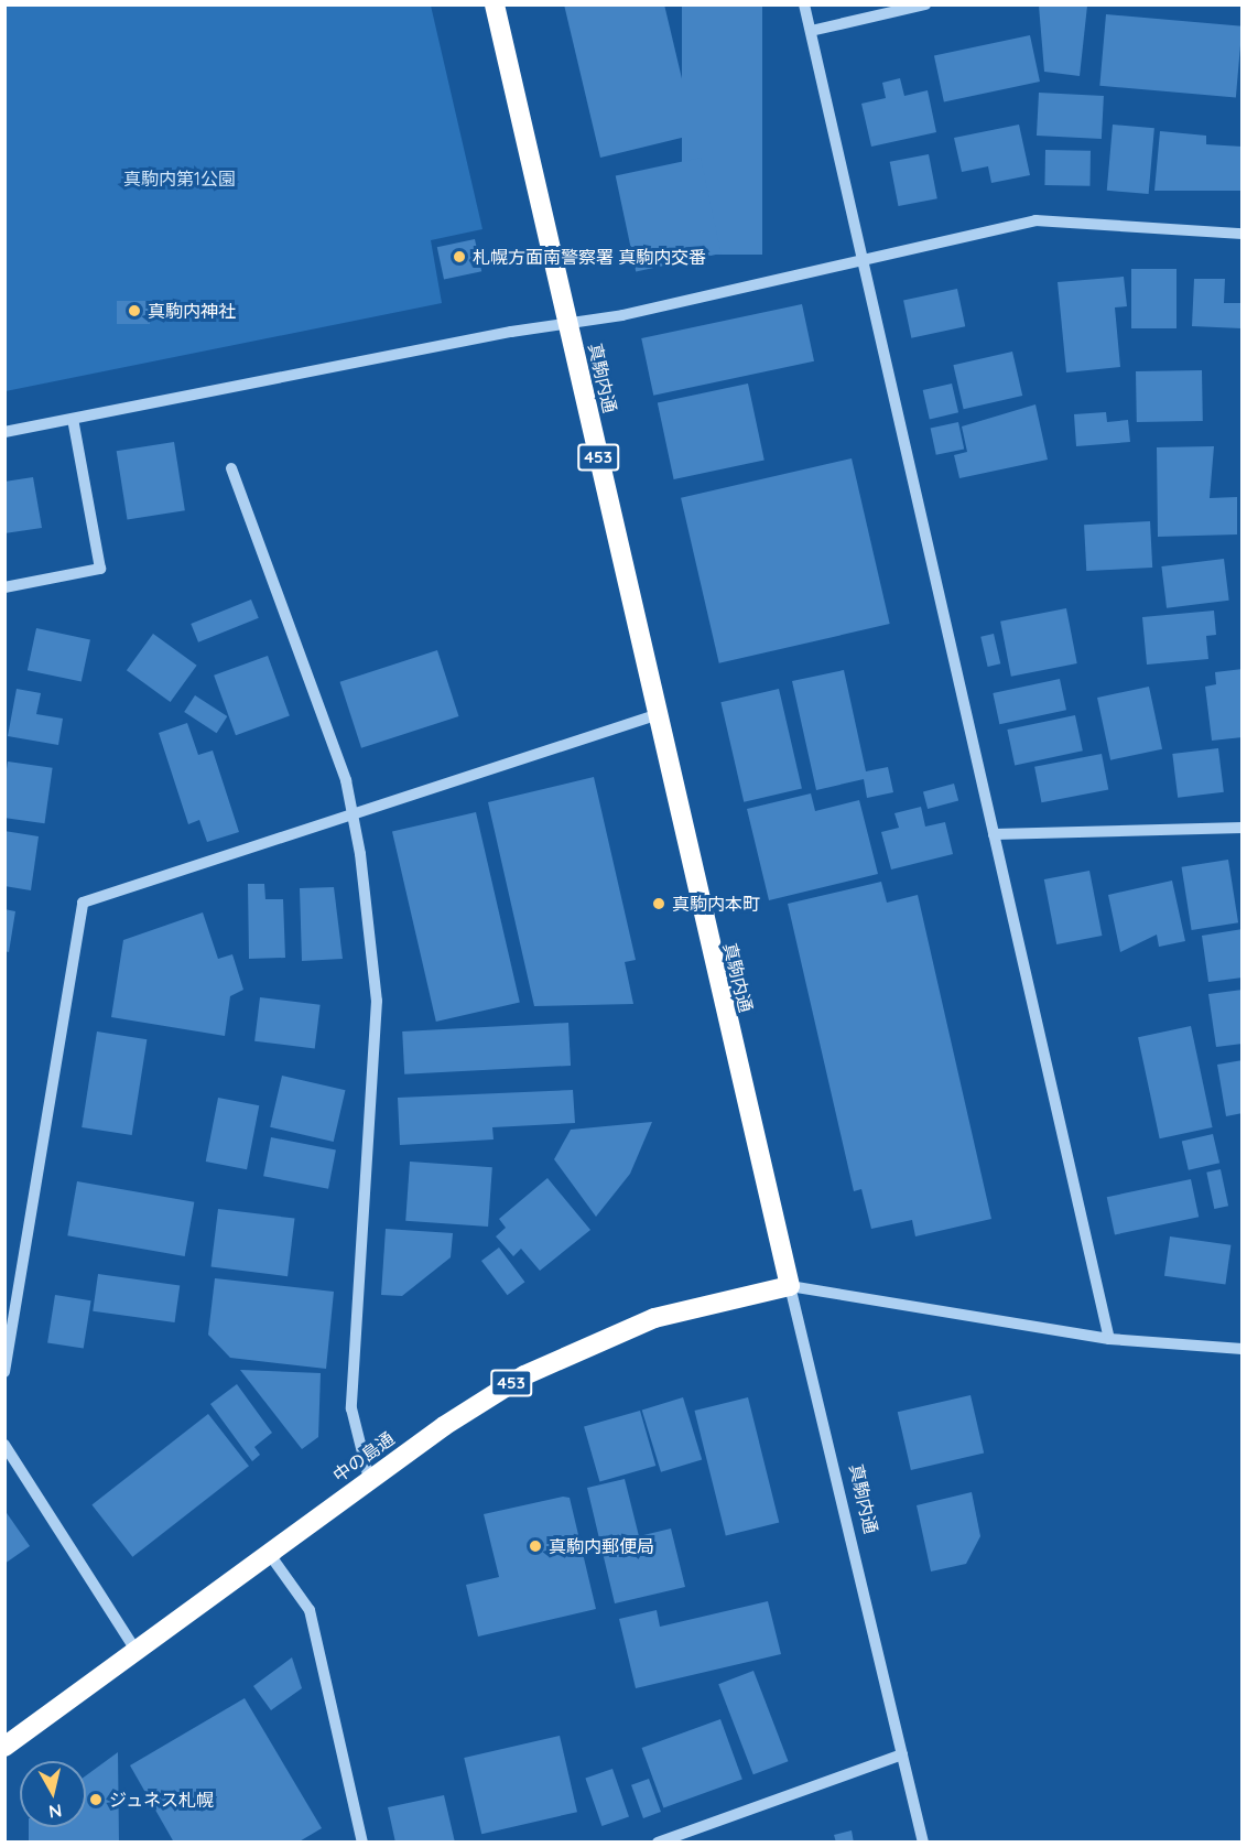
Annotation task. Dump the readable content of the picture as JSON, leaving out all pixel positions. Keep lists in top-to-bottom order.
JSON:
{
  "streets": {
    "highway": ["真駒内通", "453", "中の島通"]
  },
  "crossings": [
    ["真駒内通", "中の島通"]
  ],
  "parks": ["真駒内第1公園"],
  "places": [
    "札幌方面南警察署 真駒内交番",
    "真駒内神社",
    "真駒内本町",
    "真駒内郵便局",
    "ジュネス札幌"
  ],
  "north": "bottom"
}
